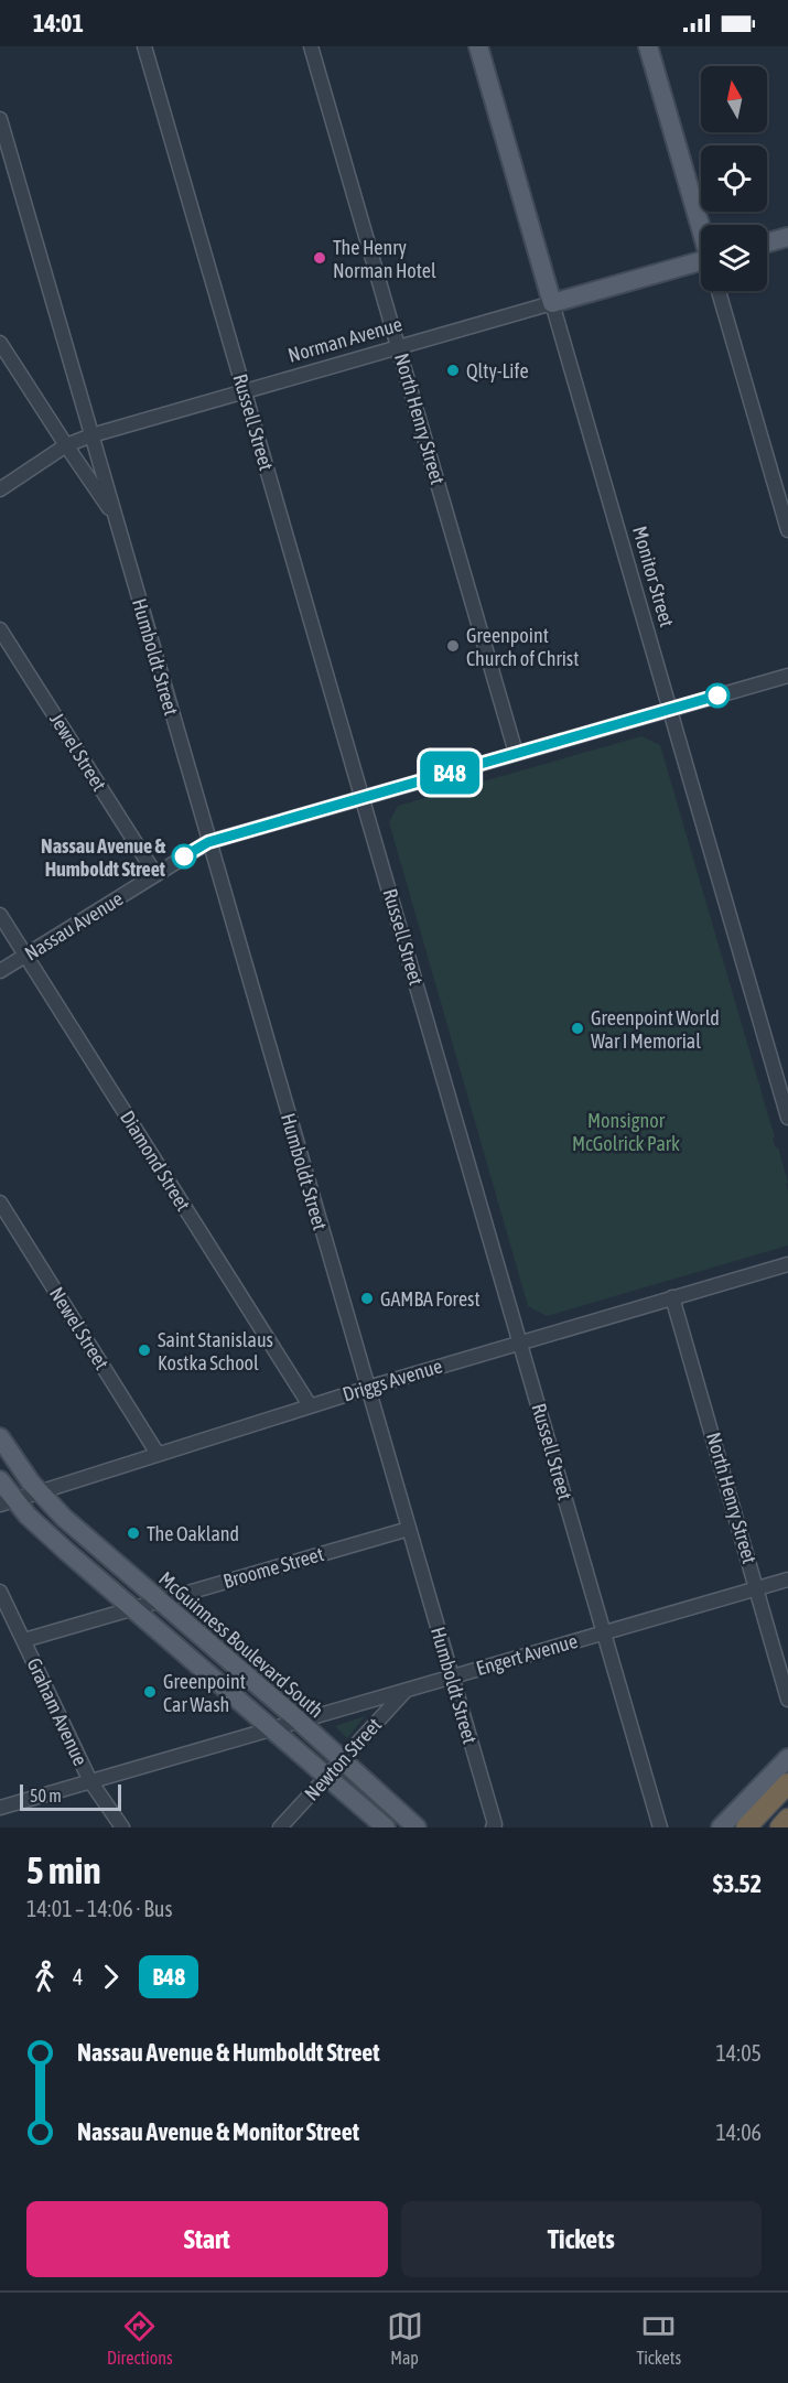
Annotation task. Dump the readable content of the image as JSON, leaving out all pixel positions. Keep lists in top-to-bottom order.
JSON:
{
  "streets": {
    "main road": ["Norman Avenue", "Monitor Street", "McGuinness Boulevard South"],
    "street": [
      "North Henry Street",
      "Russell Street",
      "Humboldt Street",
      "Jewel Street",
      "Nassau Avenue",
      "Diamond Street",
      "Newel Street",
      "Driggs Avenue",
      "Broome Street",
      "Engert Avenue",
      "Graham Avenue",
      "Newton Street"
    ]
  },
  "crossings": [
    ["Norman Avenue", "North Henry Street"],
    ["Norman Avenue", "Russell Street"],
    ["Norman Avenue", "Monitor Street"],
    ["Norman Avenue", "Humboldt Street"],
    ["North Henry Street", "Nassau Avenue"],
    ["North Henry Street", "Driggs Avenue"],
    ["North Henry Street", "Engert Avenue"],
    ["Russell Street", "Nassau Avenue"],
    ["Russell Street", "Driggs Avenue"],
    ["Russell Street", "Engert Avenue"],
    ["Monitor Street", "Nassau Avenue"],
    ["Humboldt Street", "Nassau Avenue"],
    ["Humboldt Street", "Driggs Avenue"],
    ["Humboldt Street", "Broome Street"],
    ["Humboldt Street", "Engert Avenue"],
    ["Jewel Street", "Nassau Avenue"],
    ["Nassau Avenue", "Diamond Street"],
    ["Diamond Street", "Driggs Avenue"],
    ["Newel Street", "Driggs Avenue"],
    ["Driggs Avenue", "McGuinness Boulevard South"],
    ["Broome Street", "McGuinness Boulevard South"],
    ["Broome Street", "Graham Avenue"],
    ["McGuinness Boulevard South", "Engert Avenue"],
    ["McGuinness Boulevard South", "Newton Street"],
    ["Engert Avenue", "Graham Avenue"],
    ["Engert Avenue", "Newton Street"]
  ],
  "parks": ["Monsignor McGolrick Park"],
  "places": [
    "The Henry Norman Hotel",
    "Qlty-Life",
    "Greenpoint Church of Christ",
    "Nassau Avenue & Humboldt Street",
    "Greenpoint World War I Memorial",
    "GAMBA Forest",
    "Saint Stanislaus Kostka School",
    "The Oakland",
    "Greenpoint Car Wash"
  ],
  "lines": ["bus line B48"],
  "scale_bar": "50 m",
  "north": "top",
  "page": {
    "status": "14:01",
    "on_map": "B48",
    "scale": "50 m",
    "heading": ["5 min", "14:01 – 14:06 · Bus", "$3.52"],
    "legs": ["4", "B48"],
    "list": [
      {
        "name": "Nassau Avenue & Humboldt Street",
        "value": "14:05"
      },
      {
        "name": "Nassau Avenue & Monitor Street",
        "value": "14:06"
      }
    ],
    "buttons": ["Start", "Tickets"],
    "tabs": ["Directions", "Map", "Tickets"]
  }
}
